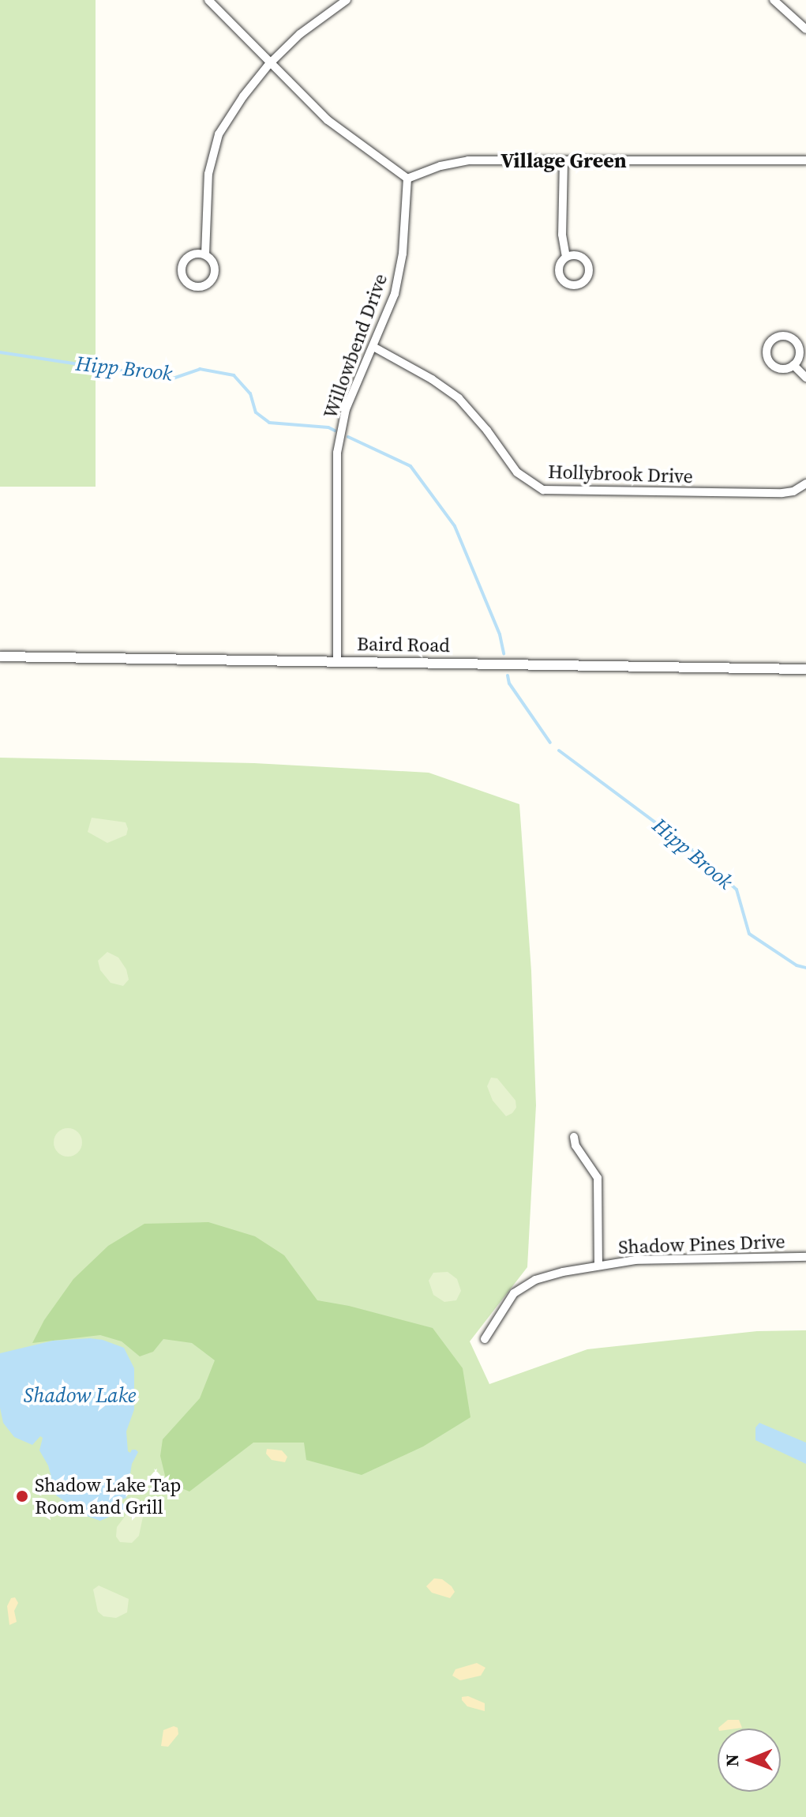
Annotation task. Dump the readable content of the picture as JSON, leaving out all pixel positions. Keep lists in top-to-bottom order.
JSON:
{
  "streets": {
    "street": [
      "Willowbend Drive",
      "Hollybrook Drive",
      "Baird Road",
      "Shadow Pines Drive"
    ]
  },
  "crossings": [
    ["Willowbend Drive", "Hollybrook Drive"],
    ["Willowbend Drive", "Baird Road"]
  ],
  "districts": ["Village Green"],
  "water": ["Hipp Brook", "Shadow Lake"],
  "places": ["Shadow Lake Tap Room and Grill"],
  "north": "left"
}
